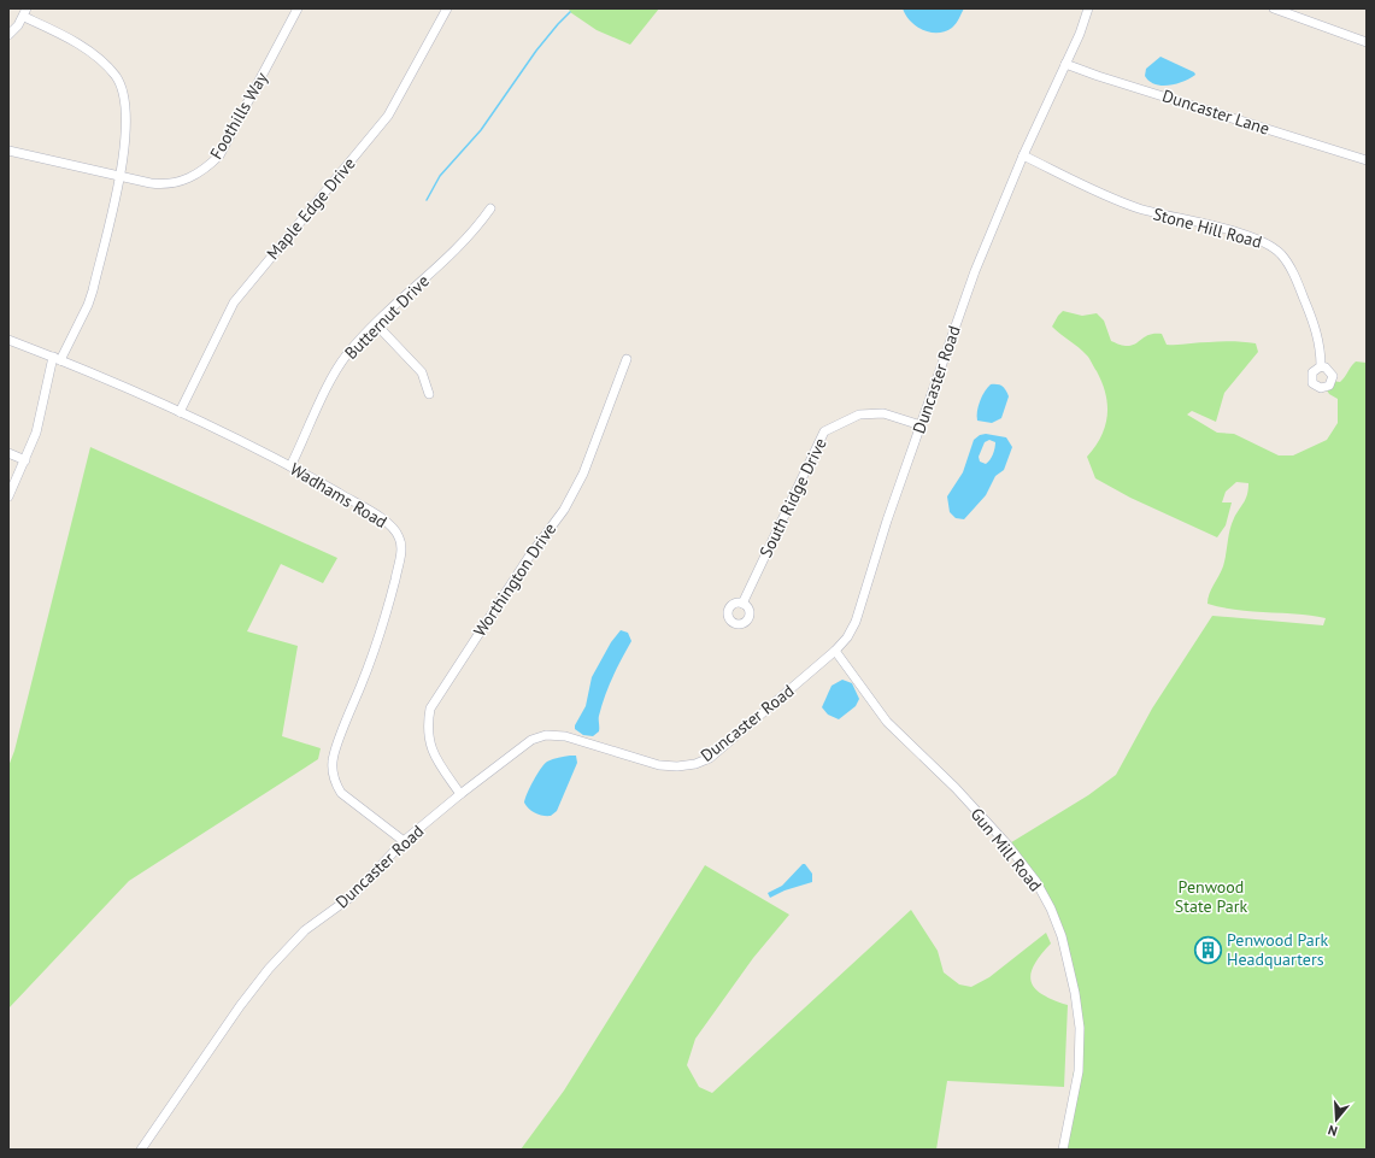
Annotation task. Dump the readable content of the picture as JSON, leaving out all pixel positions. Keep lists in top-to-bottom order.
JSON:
{
  "streets": {
    "street": [
      "Duncaster Lane",
      "Foothills Way",
      "Maple Edge Drive",
      "Stone Hill Road",
      "Butternut Drive",
      "Duncaster Road",
      "Wadhams Road",
      "South Ridge Drive",
      "Worthington Drive",
      "Gun Mill Road"
    ]
  },
  "crossings": [
    ["Duncaster Lane", "Duncaster Road"],
    ["Maple Edge Drive", "Wadhams Road"],
    ["Stone Hill Road", "Duncaster Road"],
    ["Butternut Drive", "Wadhams Road"],
    ["Duncaster Road", "Wadhams Road"],
    ["Duncaster Road", "South Ridge Drive"],
    ["Duncaster Road", "Worthington Drive"],
    ["Duncaster Road", "Gun Mill Road"]
  ],
  "parks": ["Penwood State Park"],
  "places": {
    "building": ["Penwood Park Headquarters"]
  },
  "north": "bottom"
}
